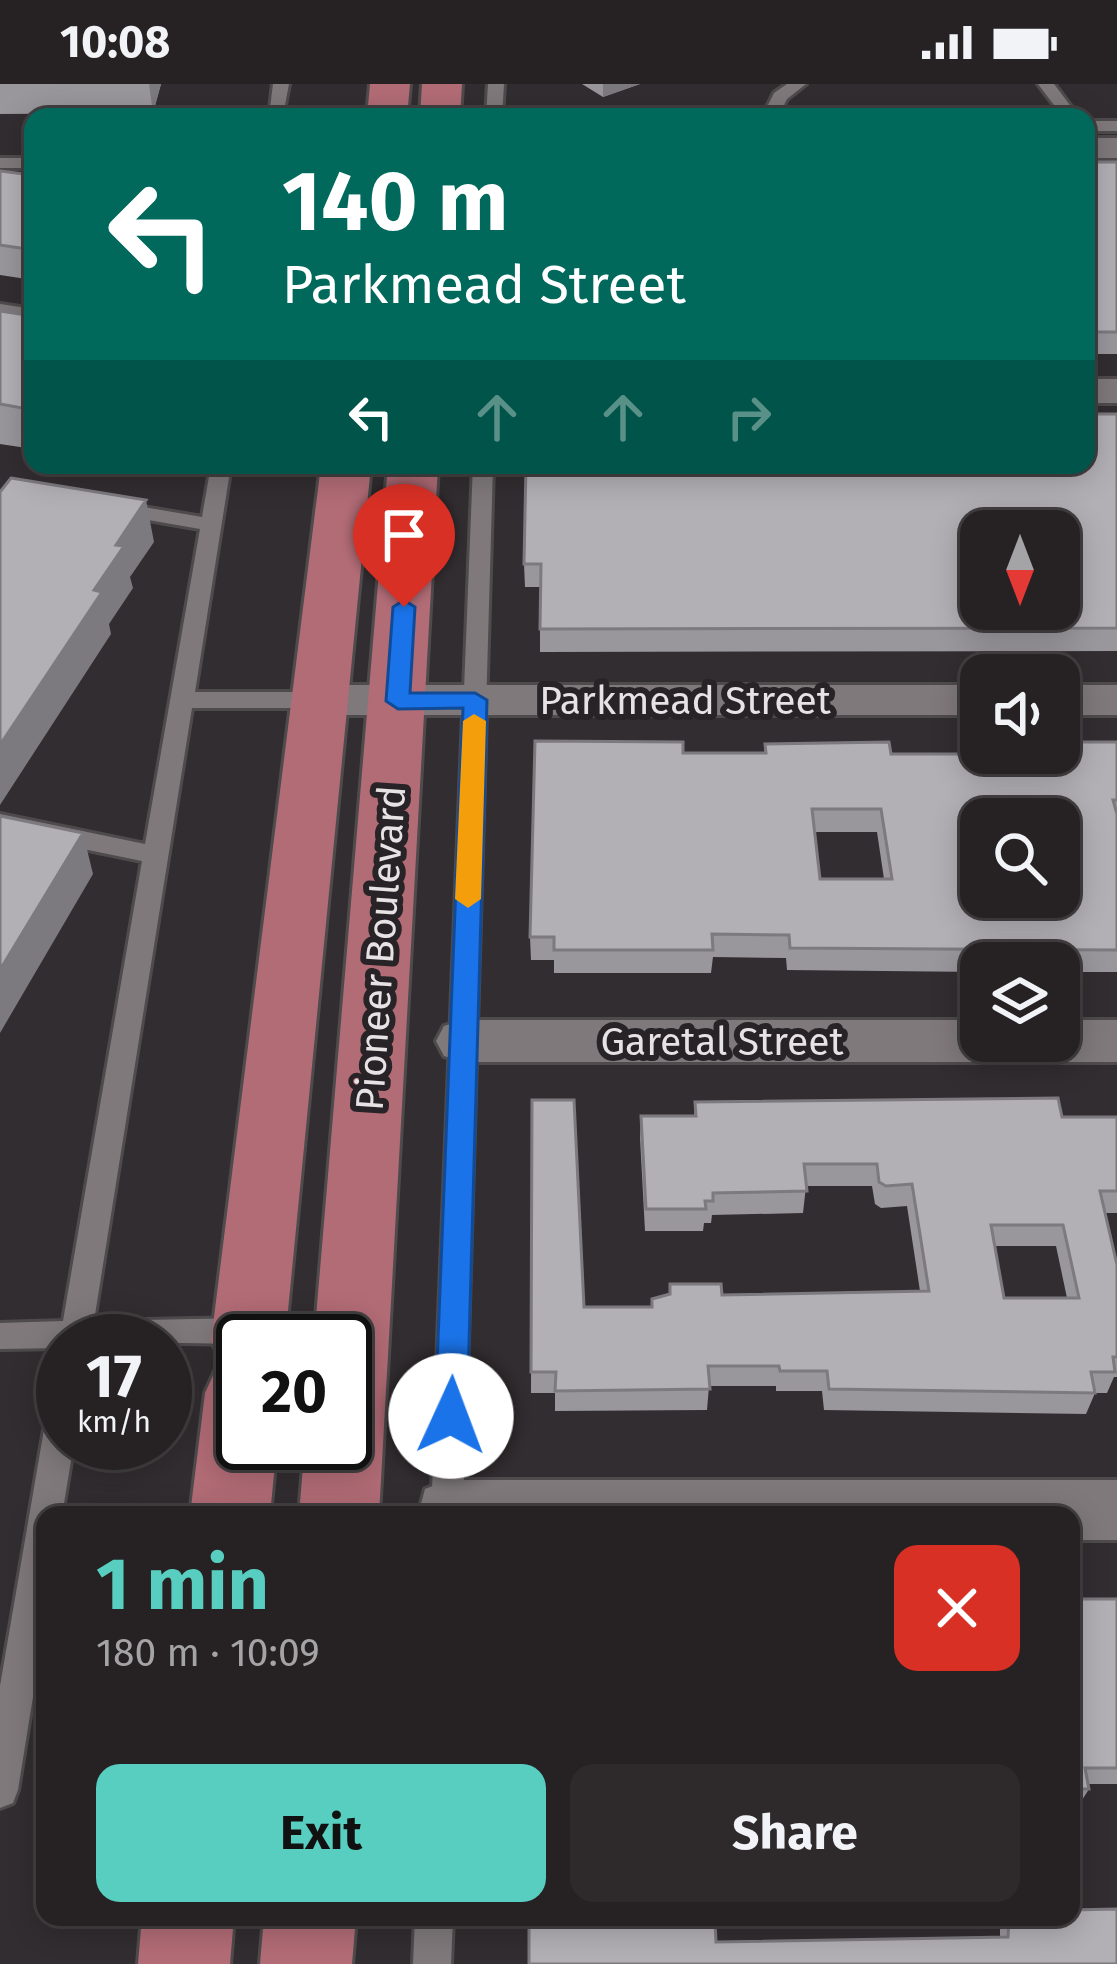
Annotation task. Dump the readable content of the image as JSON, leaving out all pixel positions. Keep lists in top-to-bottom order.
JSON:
{
  "streets": {
    "main road": ["Pioneer Boulevard"],
    "street": ["Parkmead Street", "Garetal Street"]
  },
  "crossings": [
    ["Parkmead Street", "Pioneer Boulevard"],
    ["Pioneer Boulevard", "Garetal Street"]
  ],
  "north": "bottom",
  "page": {
    "status": "10:08",
    "turn": ["140 m", "Parkmead Street"],
    "speed": "17 km/h",
    "limit": "20",
    "heading": ["1 min", "180 m · 10:09"],
    "buttons": ["Exit", "Share"]
  }
}
